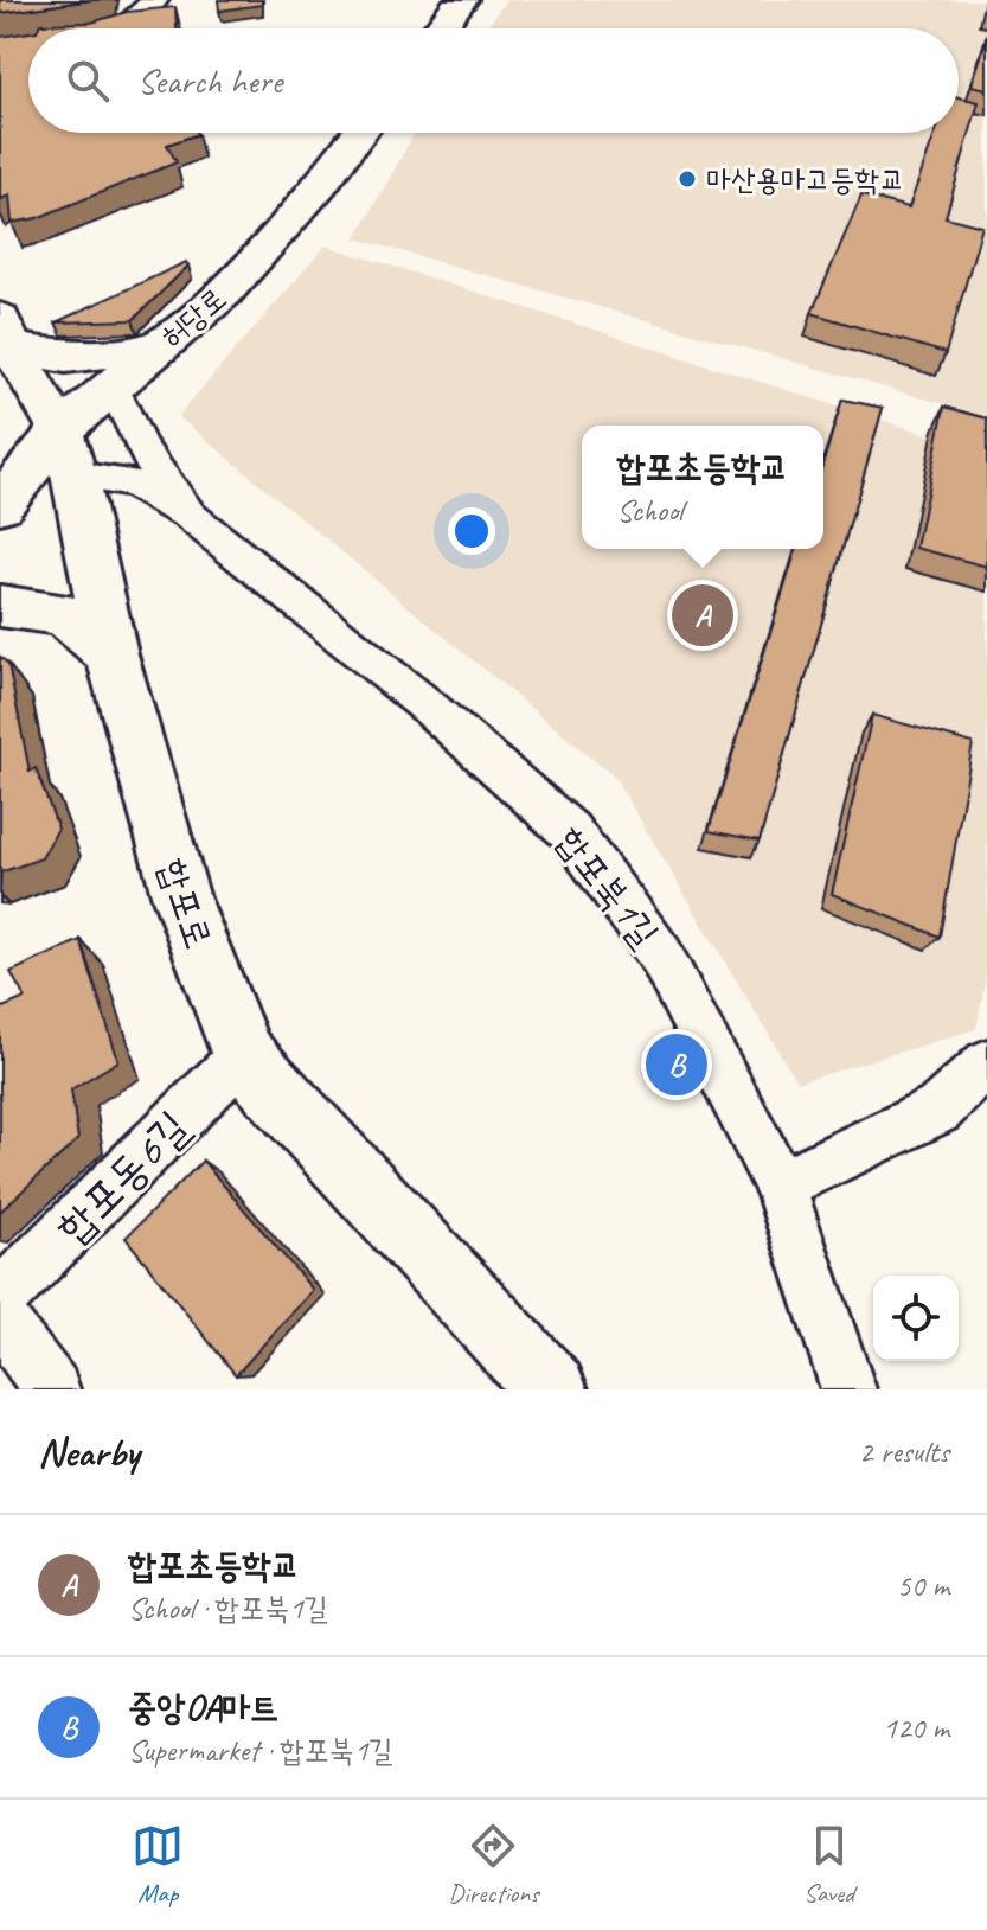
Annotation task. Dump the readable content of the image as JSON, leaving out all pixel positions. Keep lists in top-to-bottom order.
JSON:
{
  "streets": {
    "main road": ["허당로", "합포로"],
    "street": ["합포북1길", "합포동6길"]
  },
  "crossings": [
    ["허당로", "합포로"],
    ["합포로", "합포동6길"]
  ],
  "places": ["마산용마고등학교"],
  "page": {
    "search": "Search here",
    "popup": ["합포초등학교", "School"],
    "pins": ["A", "B"],
    "heading": ["Nearby", "2 results"],
    "list": [
      {
        "mark": "A",
        "name": "합포초등학교",
        "note": "School · 합포북1길",
        "value": "50 m"
      },
      {
        "mark": "B",
        "name": "중앙OA마트",
        "note": "Supermarket · 합포북1길",
        "value": "120 m"
      }
    ],
    "nav": ["Map", "Directions", "Saved"]
  }
}
